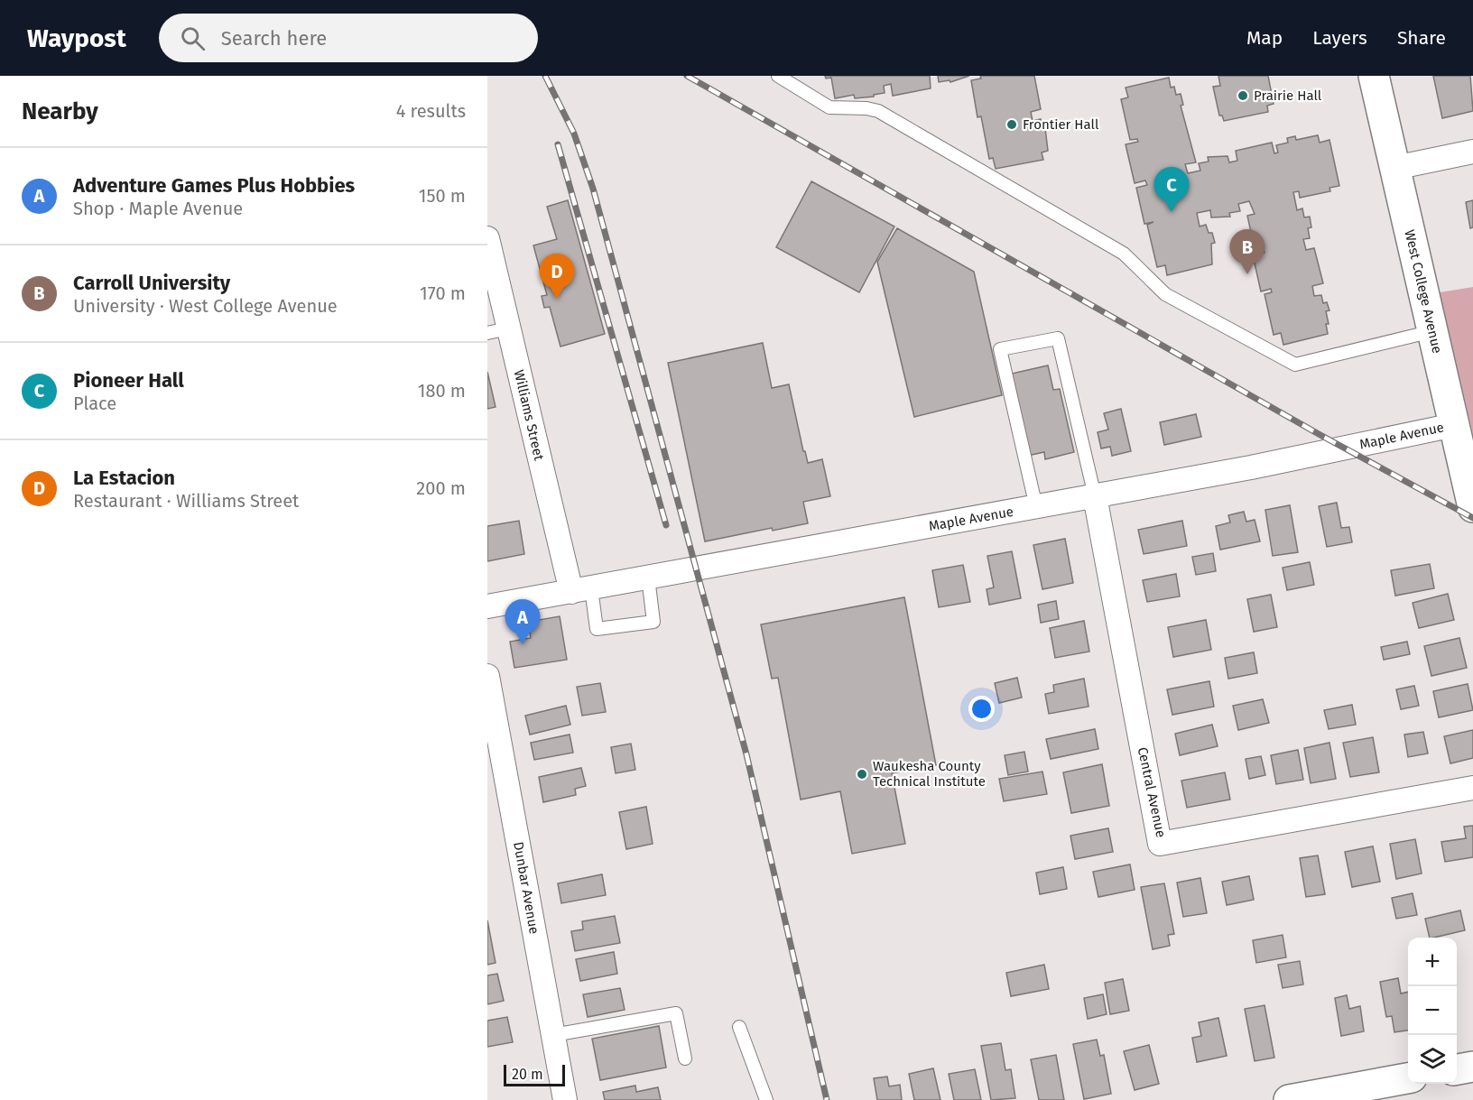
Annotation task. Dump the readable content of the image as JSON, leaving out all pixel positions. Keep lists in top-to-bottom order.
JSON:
{
  "streets": {
    "street": [
      "West College Avenue",
      "Williams Street",
      "Maple Avenue",
      "Central Avenue",
      "Dunbar Avenue"
    ]
  },
  "crossings": [
    ["West College Avenue", "Maple Avenue"],
    ["Williams Street", "Maple Avenue"],
    ["Maple Avenue", "Central Avenue"]
  ],
  "places": ["Prairie Hall", "Frontier Hall", "Waukesha County Technical Institute"],
  "scale_bar": "20 m",
  "page": {
    "header": "Waypost",
    "search": "Search here",
    "nav": ["Map", "Layers", "Share"],
    "heading": ["Nearby", "4 results"],
    "list": [
      {
        "mark": "A",
        "name": "Adventure Games Plus Hobbies",
        "note": "Shop · Maple Avenue",
        "value": "150 m"
      },
      {
        "mark": "B",
        "name": "Carroll University",
        "note": "University · West College Avenue",
        "value": "170 m"
      },
      {
        "mark": "C",
        "name": "Pioneer Hall",
        "note": "Place",
        "value": "180 m"
      },
      {
        "mark": "D",
        "name": "La Estacion",
        "note": "Restaurant · Williams Street",
        "value": "200 m"
      }
    ],
    "pins": [
      "C",
      "B",
      "D",
      "A"
    ],
    "map_buttons": ["+", "−"],
    "scale": "20 m"
  }
}
